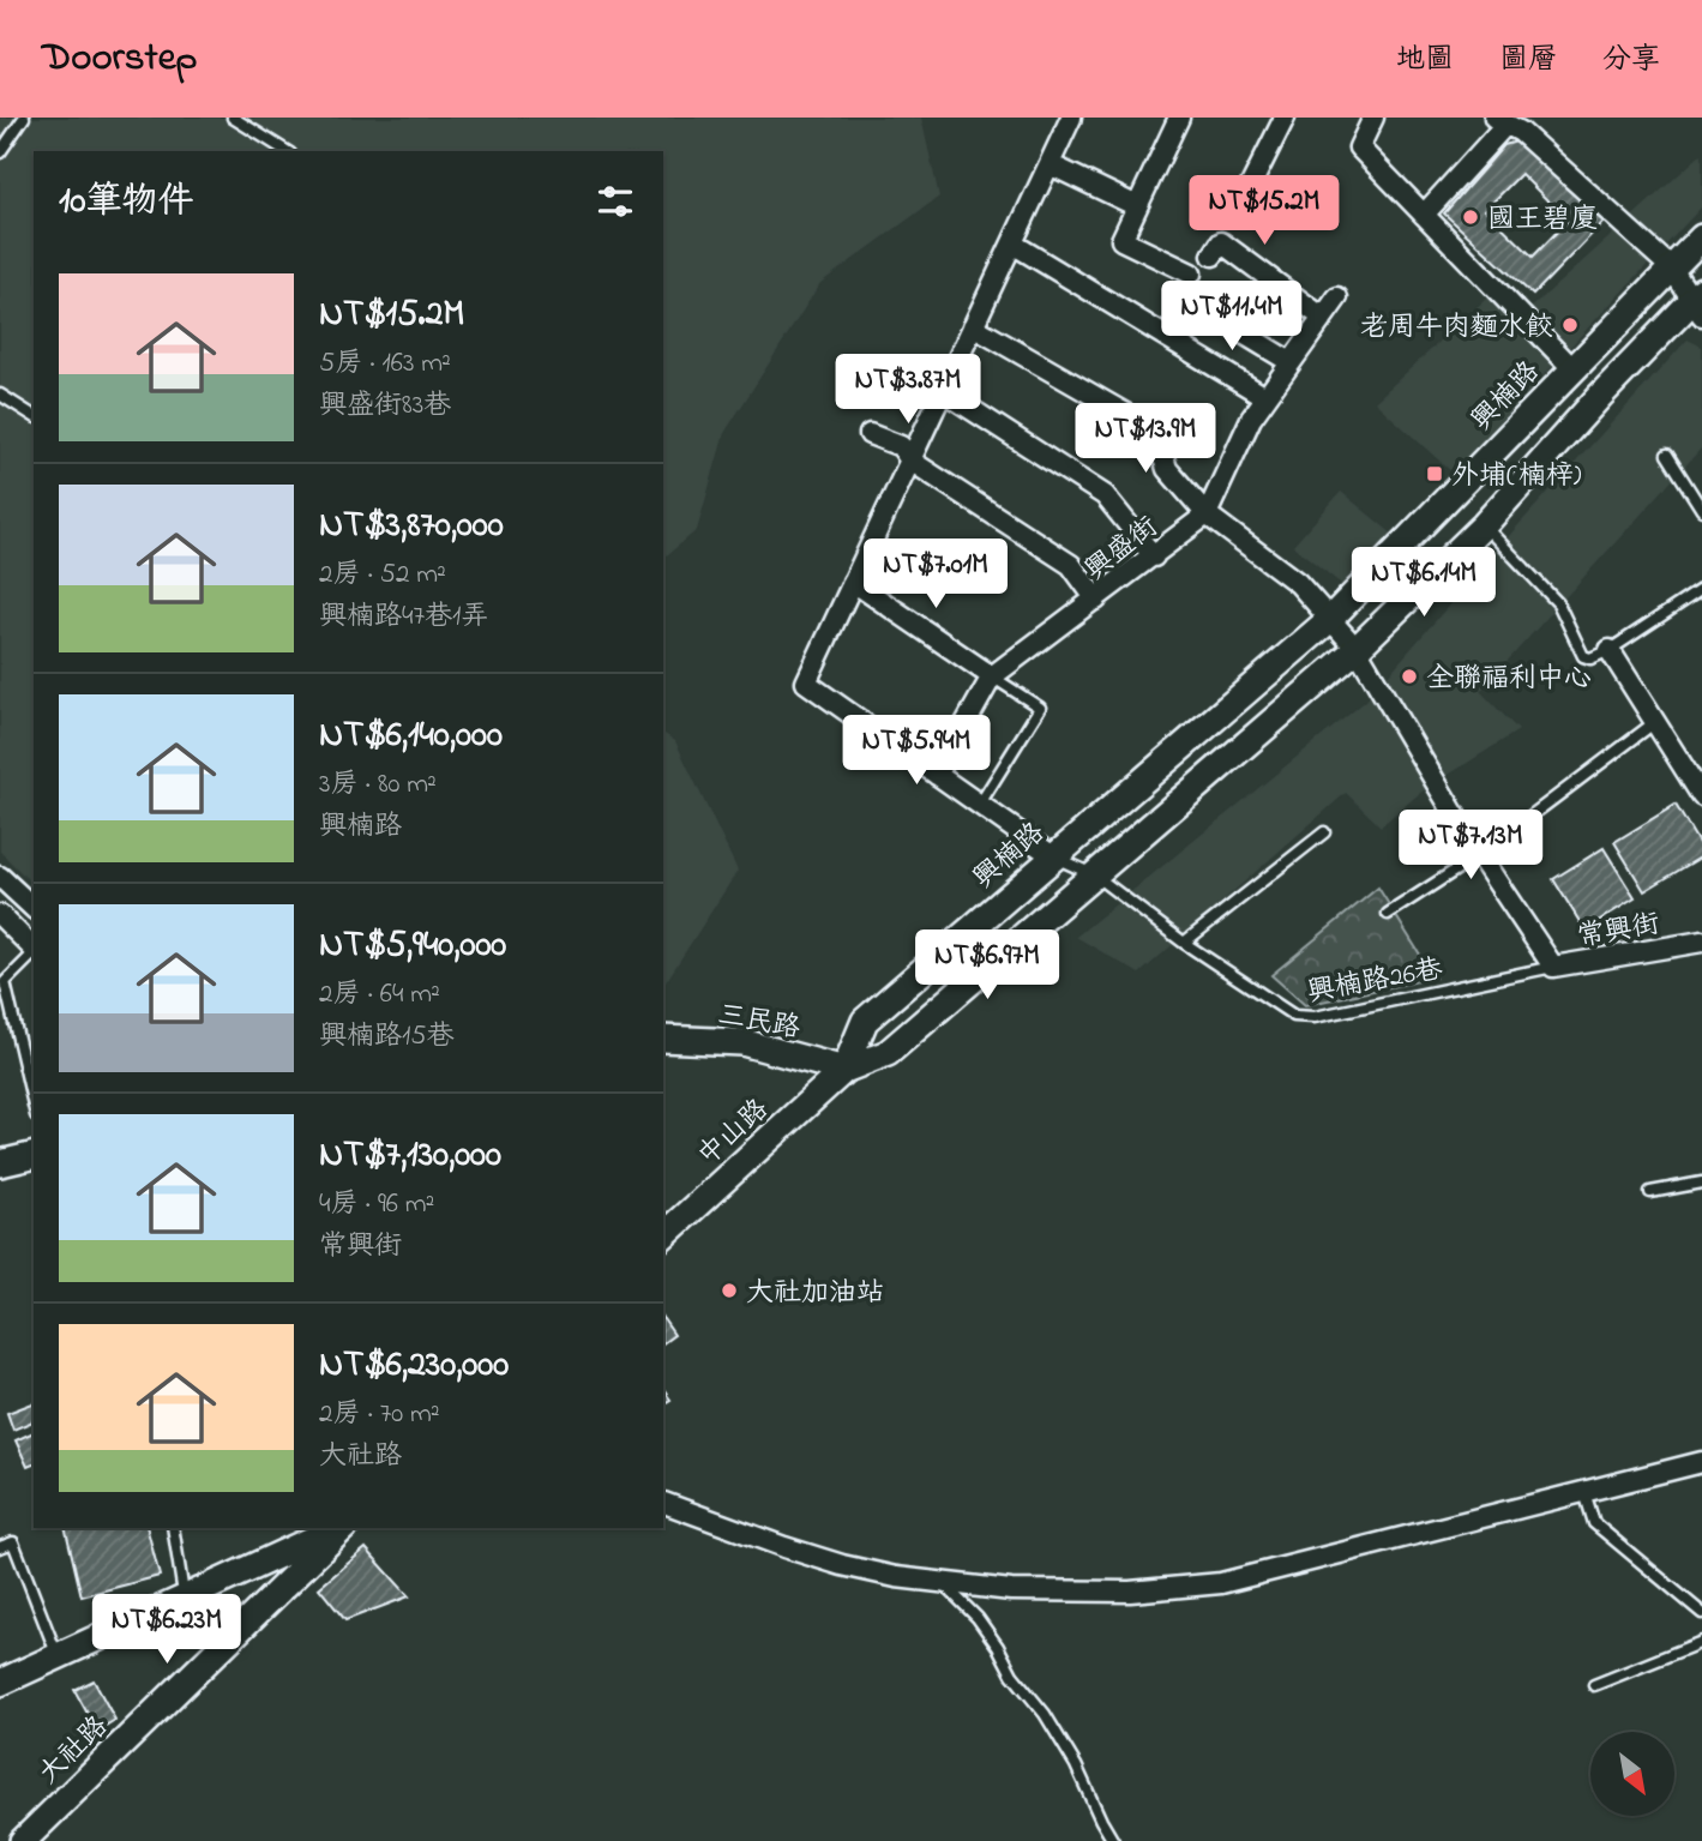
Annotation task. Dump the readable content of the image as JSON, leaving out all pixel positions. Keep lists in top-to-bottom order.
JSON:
{
  "streets": {
    "street": [
      "興楠路",
      "興盛街",
      "常興街",
      "三民路",
      "中山路",
      "大社路"
    ],
    "lane": ["興楠路26巷"]
  },
  "crossings": [
    ["興楠路", "常興街"],
    ["興楠路", "興楠路26巷"],
    ["興楠路", "三民路"],
    ["興楠路", "中山路"],
    ["興盛街", "常興街"],
    ["常興街", "興楠路26巷"],
    ["三民路", "中山路"]
  ],
  "places": {
    "other": [
      "國王碧廈",
      "老周牛肉麵水餃",
      "全聯福利中心",
      "大社加油站"
    ],
    "transit": ["外埔(楠梓)"]
  },
  "north": "bottom right",
  "page": {
    "header": "Doorstep",
    "nav": ["地圖", "圖層", "分享"],
    "heading": "10筆物件",
    "price": [
      "NT$15.2M",
      "NT$11.4M",
      "NT$3.87M",
      "NT$13.9M",
      "NT$7.01M",
      "NT$6.14M",
      "NT$5.94M",
      "NT$7.13M",
      "NT$6.97M",
      "NT$6.23M"
    ],
    "list": [
      {
        "name": "NT$15.2M",
        "note": "5房 · 163 m² · 興盛街83巷"
      },
      {
        "name": "NT$3,870,000",
        "note": "2房 · 52 m² · 興楠路47巷1弄"
      },
      {
        "name": "NT$6,140,000",
        "note": "3房 · 80 m² · 興楠路"
      },
      {
        "name": "NT$5,940,000",
        "note": "2房 · 64 m² · 興楠路15巷"
      },
      {
        "name": "NT$7,130,000",
        "note": "4房 · 96 m² · 常興街"
      },
      {
        "name": "NT$6,230,000",
        "note": "2房 · 70 m² · 大社路"
      }
    ]
  }
}
